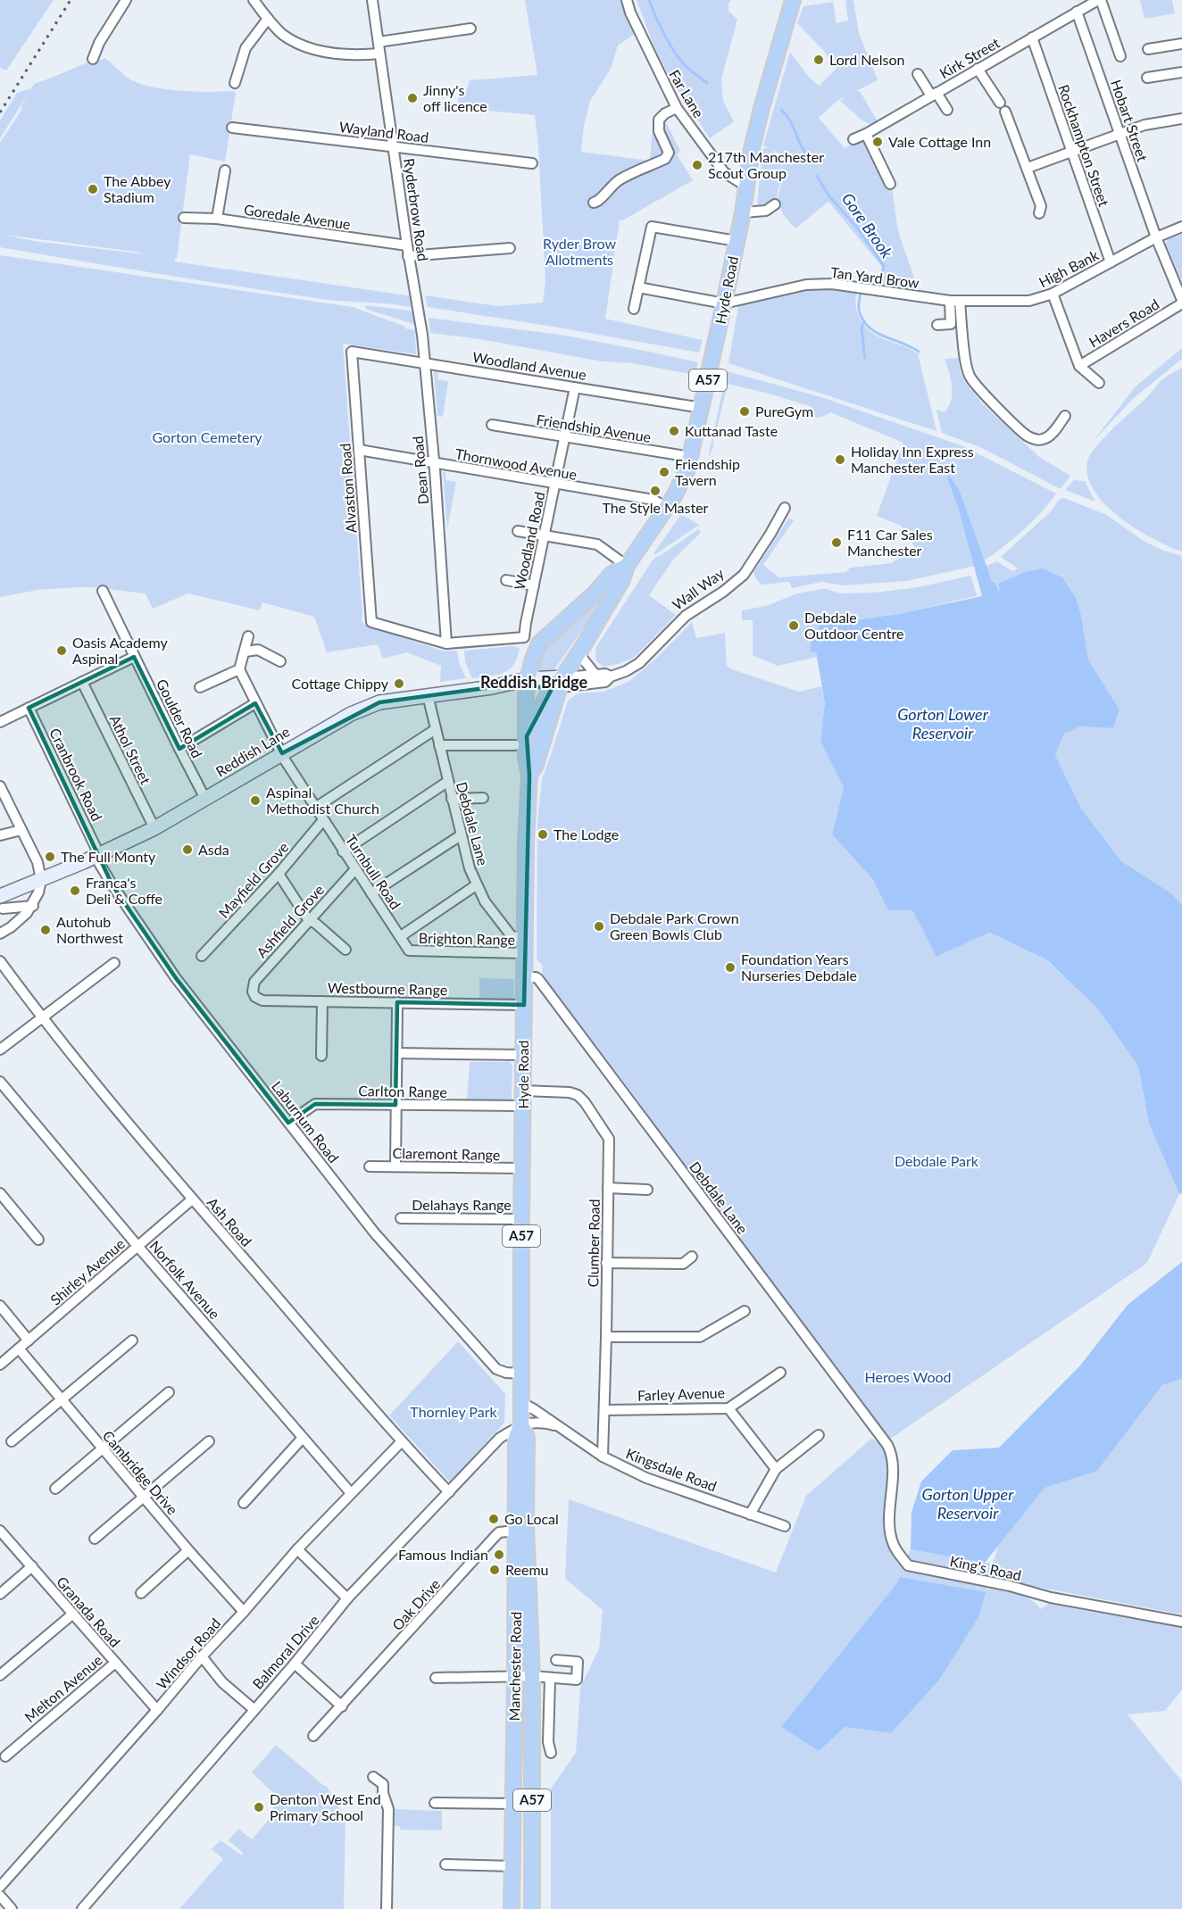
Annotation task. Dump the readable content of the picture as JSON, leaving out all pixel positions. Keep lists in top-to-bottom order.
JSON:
{
  "streets": {
    "highway": ["Hyde Road", "A57", "Manchester Road"],
    "main road": ["Wall Way", "Reddish Lane"],
    "street": [
      "Kirk Street",
      "Far Lane",
      "Hobart Street",
      "Wayland Road",
      "Rockhampton Street",
      "Ryderbrow Road",
      "Goredale Avenue",
      "High Bank",
      "Tan Yard Brow",
      "Havers Road",
      "Woodland Avenue",
      "Friendship Avenue",
      "Thornwood Avenue",
      "Dean Road",
      "Alvaston Road",
      "Woodland Road",
      "Goulder Road",
      "Athol Street",
      "Cranbrook Road",
      "Debdale Lane",
      "Turnbull Road",
      "Mayfield Grove",
      "Ashfield Grove",
      "Brighton Range",
      "Westbourne Range",
      "Carlton Range",
      "Laburnum Road",
      "Claremont Range",
      "Delahays Range",
      "Ash Road",
      "Clumber Road",
      "Shirley Avenue",
      "Norfolk Avenue",
      "Farley Avenue",
      "Kingsdale Road",
      "Cambridge Drive",
      "King's Road",
      "Oak Drive",
      "Granada Road",
      "Balmoral Drive",
      "Windsor Road",
      "Melton Avenue"
    ]
  },
  "crossings": [
    ["Kirk Street", "Hobart Street"],
    ["Kirk Street", "Rockhampton Street"],
    ["Far Lane", "Hyde Road"],
    ["Hobart Street", "High Bank"],
    ["Hobart Street", "Havers Road"],
    ["Wayland Road", "Ryderbrow Road"],
    ["Rockhampton Street", "High Bank"],
    ["Ryderbrow Road", "Goredale Avenue"],
    ["Ryderbrow Road", "Dean Road"],
    ["High Bank", "Tan Yard Brow"],
    ["Tan Yard Brow", "Hyde Road"],
    ["Hyde Road", "Woodland Avenue"],
    ["Hyde Road", "A57"],
    ["Hyde Road", "Friendship Avenue"],
    ["Hyde Road", "Thornwood Avenue"],
    ["Hyde Road", "Wall Way"],
    ["Hyde Road", "Reddish Lane"],
    ["Hyde Road", "Debdale Lane"],
    ["Hyde Road", "Brighton Range"],
    ["Hyde Road", "Westbourne Range"],
    ["Hyde Road", "Carlton Range"],
    ["Hyde Road", "Laburnum Road"],
    ["Hyde Road", "Claremont Range"],
    ["Hyde Road", "Delahays Range"],
    ["Hyde Road", "Clumber Road"],
    ["Hyde Road", "Manchester Road"],
    ["Woodland Avenue", "Dean Road"],
    ["Woodland Avenue", "Alvaston Road"],
    ["Woodland Avenue", "Woodland Road"],
    ["A57", "Wall Way"],
    ["Friendship Avenue", "Woodland Road"],
    ["Thornwood Avenue", "Dean Road"],
    ["Thornwood Avenue", "Alvaston Road"],
    ["Thornwood Avenue", "Woodland Road"],
    ["Dean Road", "Alvaston Road"],
    ["Dean Road", "Woodland Road"],
    ["Alvaston Road", "Woodland Road"],
    ["Wall Way", "Reddish Lane"],
    ["Goulder Road", "Reddish Lane"],
    ["Athol Street", "Reddish Lane"],
    ["Reddish Lane", "Cranbrook Road"],
    ["Reddish Lane", "Debdale Lane"],
    ["Reddish Lane", "Turnbull Road"],
    ["Reddish Lane", "Laburnum Road"],
    ["Cranbrook Road", "Laburnum Road"],
    ["Debdale Lane", "Brighton Range"],
    ["Debdale Lane", "King's Road"],
    ["Turnbull Road", "Mayfield Grove"],
    ["Turnbull Road", "Ashfield Grove"],
    ["Turnbull Road", "Brighton Range"],
    ["Ashfield Grove", "Westbourne Range"],
    ["Carlton Range", "Laburnum Road"],
    ["Carlton Range", "Clumber Road"],
    ["Laburnum Road", "Manchester Road"],
    ["Ash Road", "Shirley Avenue"],
    ["Ash Road", "Balmoral Drive"],
    ["Ash Road", "Windsor Road"],
    ["Clumber Road", "Farley Avenue"],
    ["Clumber Road", "Kingsdale Road"],
    ["Shirley Avenue", "Norfolk Avenue"],
    ["Shirley Avenue", "Cambridge Drive"],
    ["Norfolk Avenue", "Windsor Road"],
    ["Kingsdale Road", "Balmoral Drive"],
    ["Kingsdale Road", "Manchester Road"],
    ["Cambridge Drive", "Windsor Road"],
    ["Oak Drive", "Manchester Road"],
    ["Granada Road", "Windsor Road"],
    ["Granada Road", "Melton Avenue"],
    ["Balmoral Drive", "Manchester Road"]
  ],
  "districts": ["Reddish Bridge"],
  "water": ["Gore Brook", "Gorton Lower Reservoir", "Gorton Upper Reservoir"],
  "parks": [
    "Ryder Brow Allotments",
    "Gorton Cemetery",
    "Debdale Park",
    "Heroes Wood",
    "Thornley Park"
  ],
  "places": [
    "Lord Nelson",
    "Jinny's off licence",
    "Vale Cottage Inn",
    "217th Manchester Scout Group",
    "The Abbey Stadium",
    "PureGym",
    "Kuttanad Taste",
    "Holiday Inn Express Manchester East",
    "Friendship Tavern",
    "The Style Master",
    "F11 Car Sales Manchester",
    "Debdale Outdoor Centre",
    "Oasis Academy Aspinal",
    "Cottage Chippy",
    "Aspinal Methodist Church",
    "The Lodge",
    "Asda",
    "The Full Monty",
    "Franca's Deli & Coffe",
    "Debdale Park Crown Green Bowls Club",
    "Autohub Northwest",
    "Foundation Years Nurseries Debdale",
    "Go Local",
    "Famous Indian",
    "Reemu",
    "Denton West End Primary School"
  ]
}
